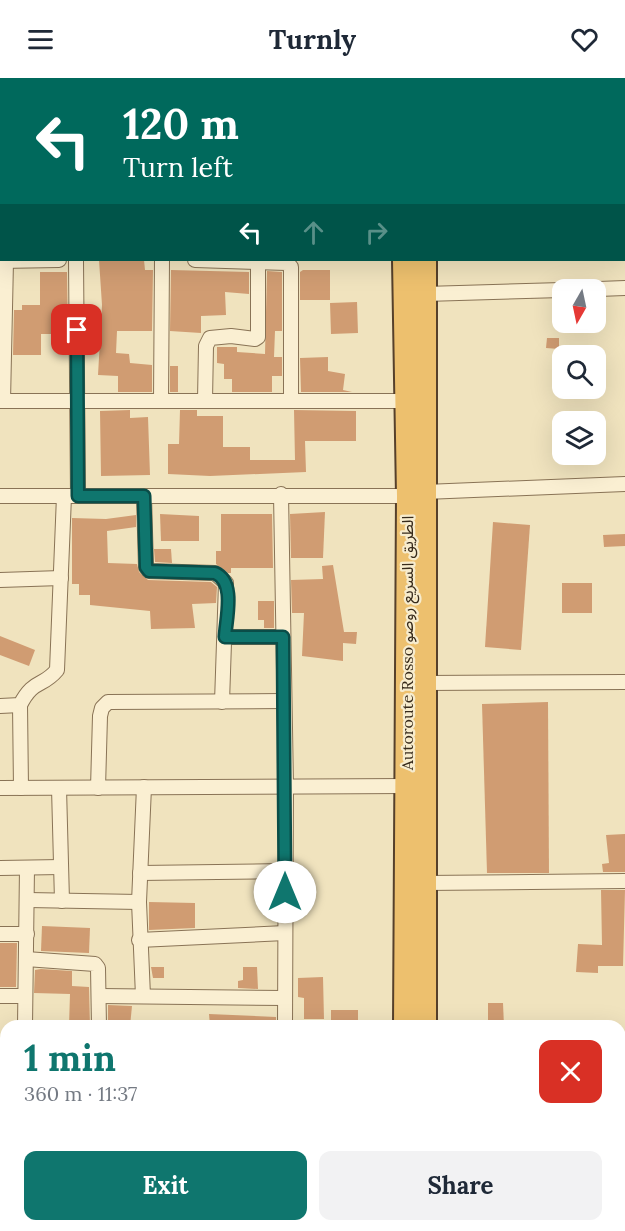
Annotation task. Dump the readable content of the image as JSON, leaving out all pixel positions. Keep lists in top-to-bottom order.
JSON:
{
  "streets": {
    "highway": ["Autoroute Rosso الطريق السريع روصو"]
  },
  "north": "bottom",
  "page": {
    "header": "Turnly",
    "turn": ["120 m", "Turn left"],
    "heading": ["1 min", "360 m · 11:37"],
    "buttons": ["Exit", "Share"]
  }
}
